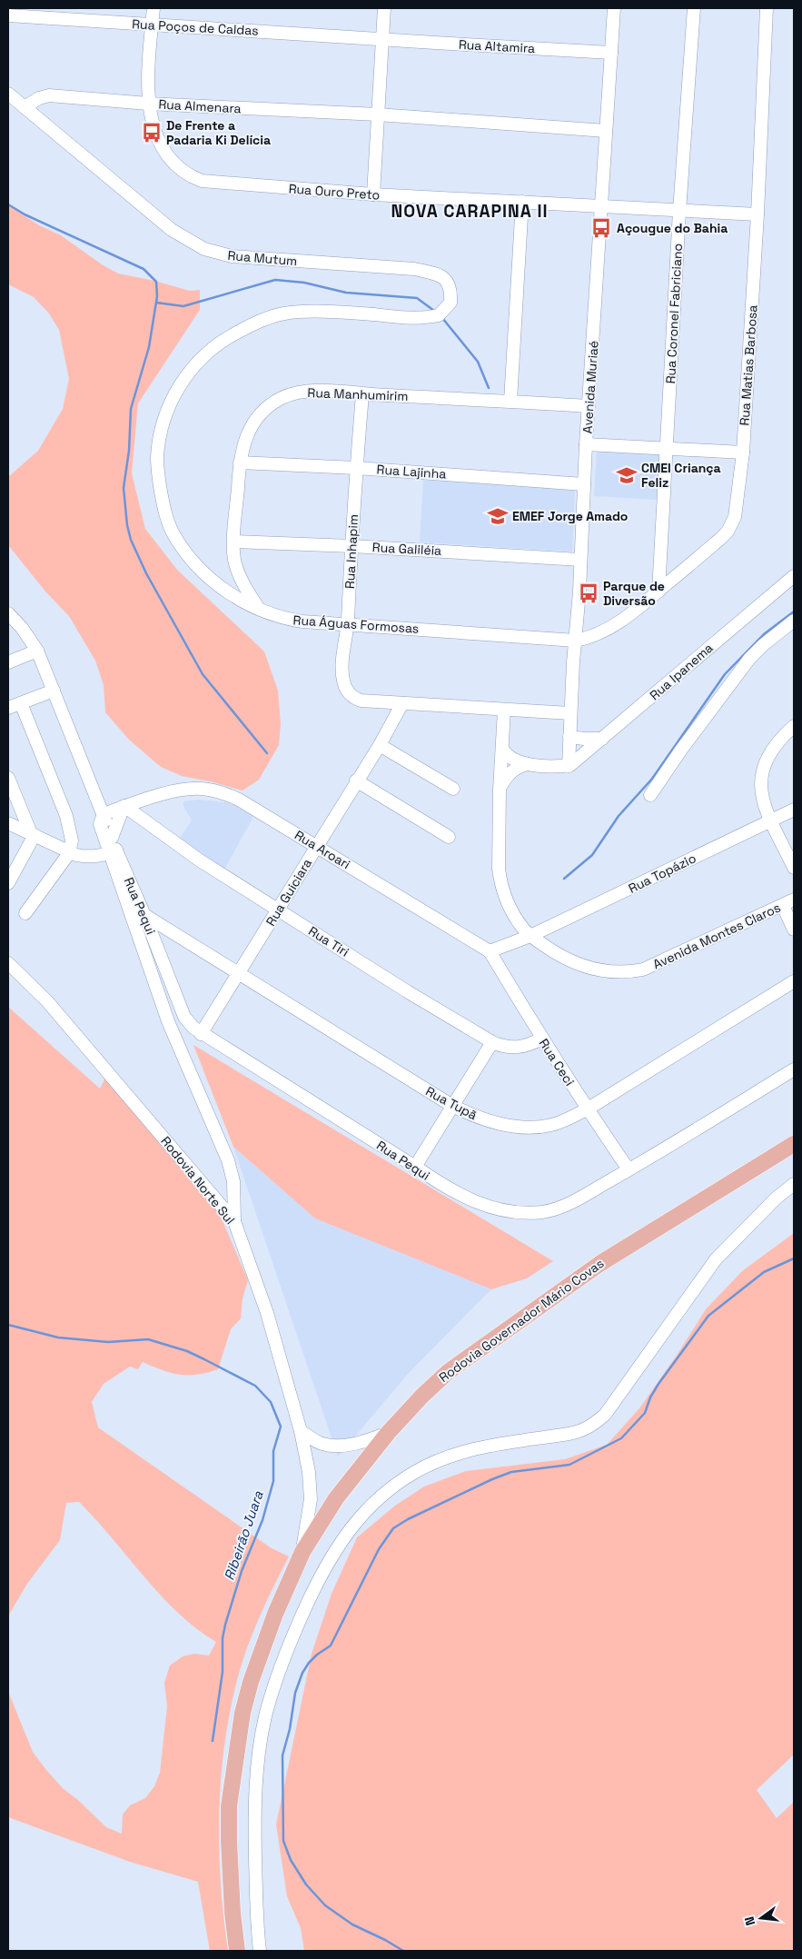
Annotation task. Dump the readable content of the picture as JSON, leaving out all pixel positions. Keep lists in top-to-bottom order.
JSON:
{
  "streets": {
    "main road": ["Rodovia Governador Mário Covas"],
    "street": [
      "Rua Poços de Caldas",
      "Rua Altamira",
      "Rua Almenara",
      "Rua Ouro Preto",
      "Rua Mutum",
      "Rua Coronel Fabriciano",
      "Rua Matias Barbosa",
      "Avenida Muriaé",
      "Rua Manhumirim",
      "Rua Lajinha",
      "Rua Galiléia",
      "Rua Inhapim",
      "Rua Águas Formosas",
      "Rua Ipanema",
      "Rua Aroari",
      "Rua Topázio",
      "Rua Guiciara",
      "Rua Pequi",
      "Avenida Montes Claros",
      "Rua Tiri",
      "Rua Ceci",
      "Rua Tupã",
      "Rodovia Norte Sul"
    ]
  },
  "crossings": [
    ["Rua Poços de Caldas", "Rua Altamira"],
    ["Rua Poços de Caldas", "Rua Ouro Preto"],
    ["Rua Altamira", "Avenida Muriaé"],
    ["Rua Almenara", "Rua Ouro Preto"],
    ["Rua Almenara", "Rua Mutum"],
    ["Rua Almenara", "Avenida Muriaé"],
    ["Rua Ouro Preto", "Rua Coronel Fabriciano"],
    ["Rua Ouro Preto", "Rua Matias Barbosa"],
    ["Rua Ouro Preto", "Avenida Muriaé"],
    ["Rua Mutum", "Rua Águas Formosas"],
    ["Rua Coronel Fabriciano", "Rua Matias Barbosa"],
    ["Rua Matias Barbosa", "Avenida Muriaé"],
    ["Rua Matias Barbosa", "Rua Águas Formosas"],
    ["Avenida Muriaé", "Rua Manhumirim"],
    ["Avenida Muriaé", "Rua Lajinha"],
    ["Avenida Muriaé", "Rua Galiléia"],
    ["Avenida Muriaé", "Rua Águas Formosas"],
    ["Avenida Muriaé", "Rua Ipanema"],
    ["Rua Manhumirim", "Rua Lajinha"],
    ["Rua Manhumirim", "Rua Galiléia"],
    ["Rua Manhumirim", "Rua Inhapim"],
    ["Rua Manhumirim", "Rua Águas Formosas"],
    ["Rua Lajinha", "Rua Inhapim"],
    ["Rua Galiléia", "Rua Inhapim"],
    ["Rua Inhapim", "Rua Águas Formosas"],
    ["Rua Inhapim", "Rua Guiciara"],
    ["Rua Aroari", "Rua Guiciara"],
    ["Rua Aroari", "Rua Tiri"],
    ["Rua Aroari", "Rua Ceci"],
    ["Rua Topázio", "Avenida Montes Claros"],
    ["Rua Guiciara", "Rua Pequi"],
    ["Rua Guiciara", "Rua Tiri"],
    ["Rua Guiciara", "Rua Tupã"],
    ["Rua Pequi", "Rua Ceci"],
    ["Rua Pequi", "Rua Tupã"],
    ["Rua Tiri", "Rua Ceci"],
    ["Rua Ceci", "Rua Tupã"],
    ["Rodovia Norte Sul", "Rodovia Governador Mário Covas"]
  ],
  "districts": ["NOVA CARAPINA II"],
  "water": ["Ribeirão Juara"],
  "places": {
    "bus stop": ["De Frente a Padaria Ki Delícia", "Açougue do Bahia", "Parque de Diversão"],
    "school or university": ["CMEI Criança Feliz", "EMEF Jorge Amado"]
  },
  "north": "left"
}
